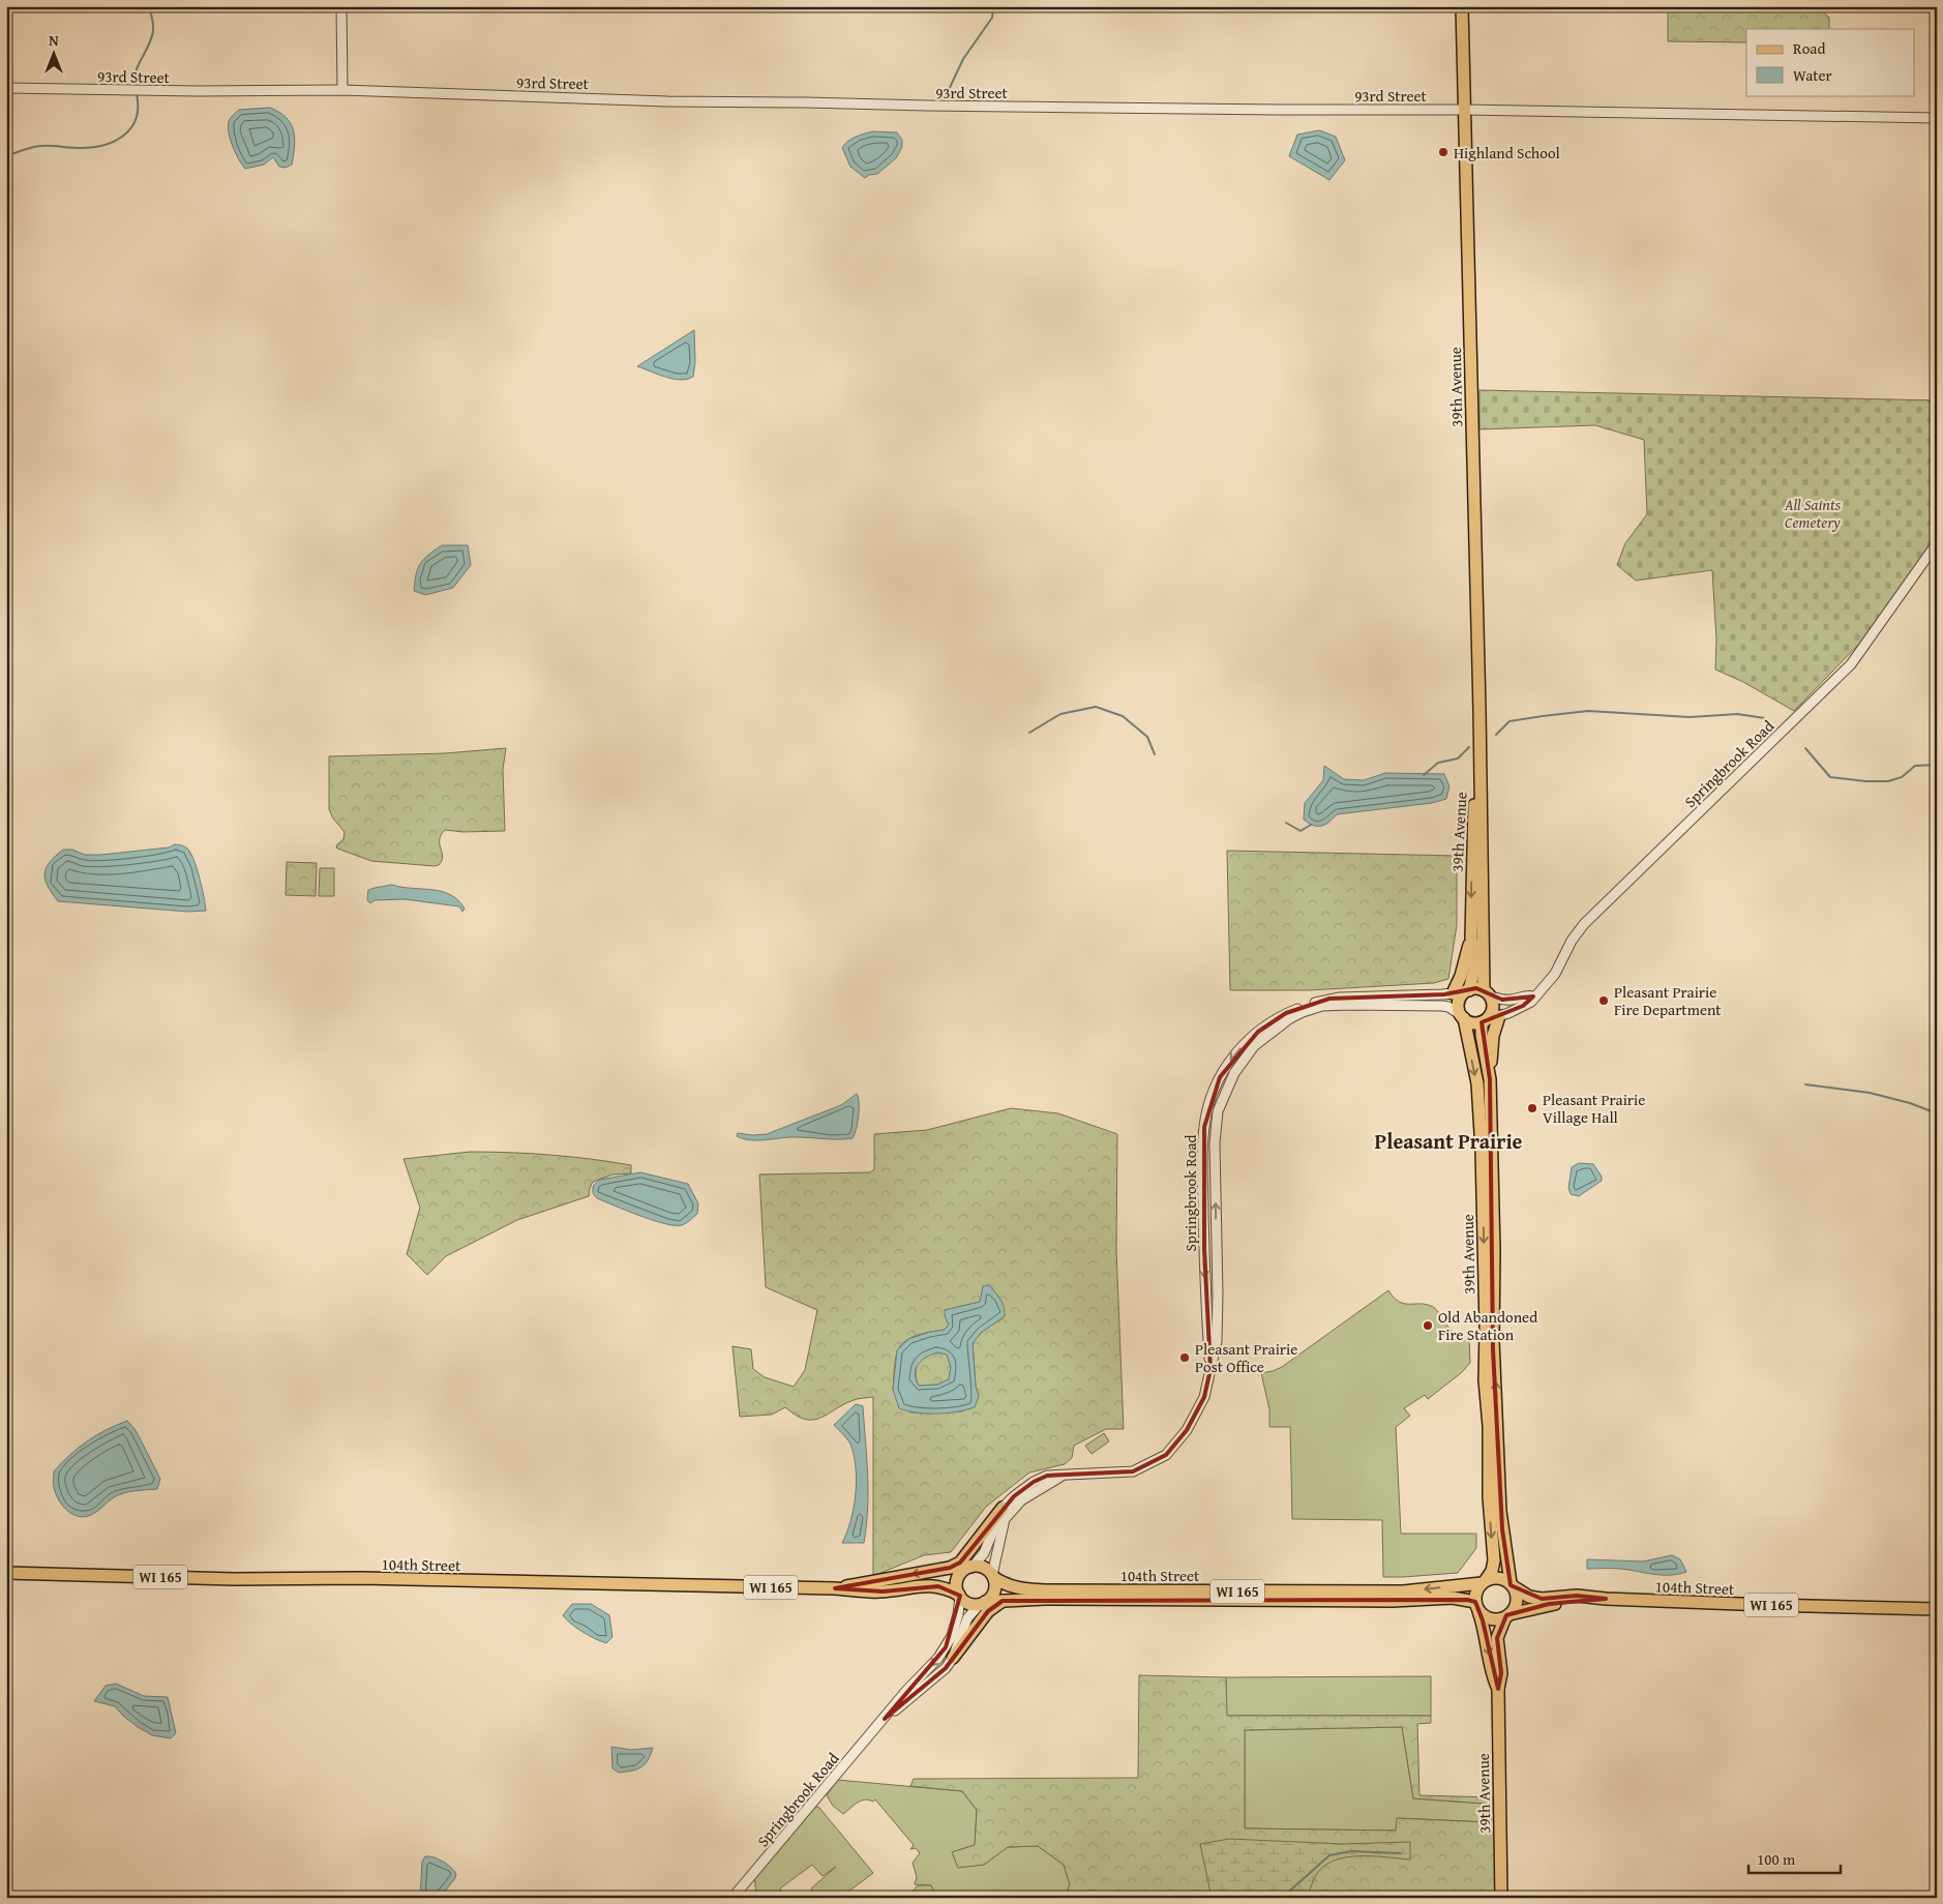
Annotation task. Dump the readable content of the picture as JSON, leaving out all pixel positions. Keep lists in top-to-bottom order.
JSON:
{
  "streets": {
    "main road": ["39th Avenue", "104th Street", "WI 165"],
    "street": ["93rd Street", "Springbrook Road"]
  },
  "crossings": [
    ["93rd Street", "39th Avenue"],
    ["39th Avenue", "Springbrook Road"],
    ["39th Avenue", "104th Street"],
    ["39th Avenue", "WI 165"],
    ["Springbrook Road", "104th Street"],
    ["Springbrook Road", "WI 165"],
    ["104th Street", "WI 165"]
  ],
  "districts": ["Pleasant Prairie"],
  "parks": ["All Saints Cemetery"],
  "places": [
    "Highland School",
    "Pleasant Prairie Fire Department",
    "Pleasant Prairie Village Hall",
    "Old Abandoned Fire Station",
    "Pleasant Prairie Post Office"
  ],
  "legend": ["Road", "Water"],
  "scale_bar": "100 m",
  "north": "top"
}
